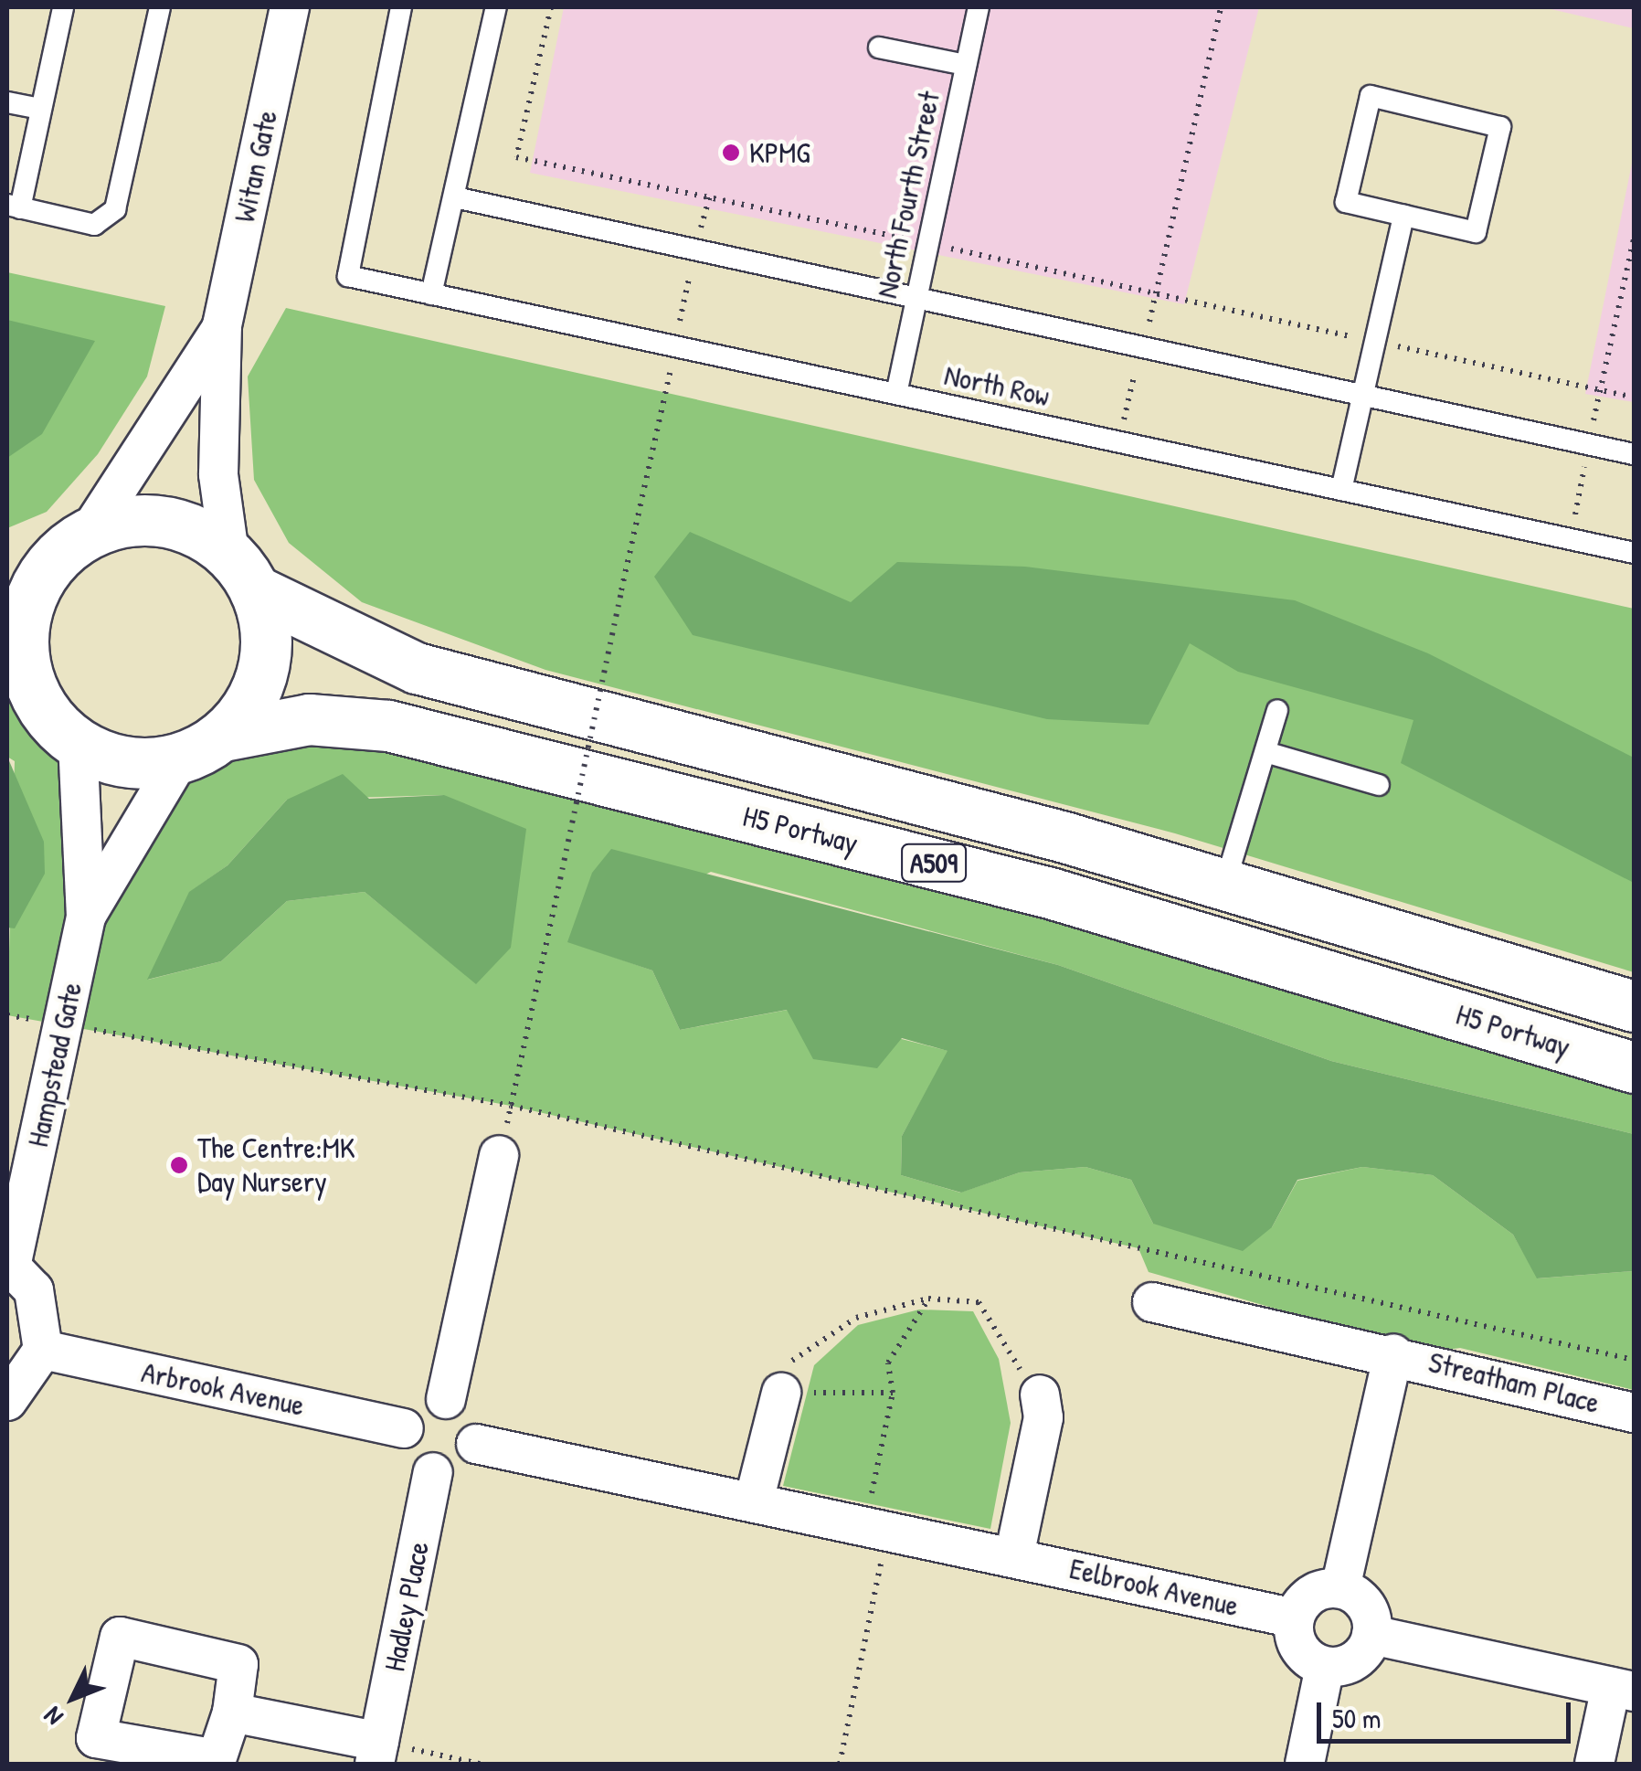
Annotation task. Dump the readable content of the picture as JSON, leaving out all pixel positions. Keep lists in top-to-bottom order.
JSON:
{
  "streets": {
    "main road": ["H5 Portway", "A509"],
    "street": [
      "Witan Gate",
      "Hampstead Gate",
      "Streatham Place",
      "Arbrook Avenue",
      "Eelbrook Avenue",
      "Hadley Place"
    ],
    "lane": ["North Fourth Street", "North Row"]
  },
  "crossings": [
    ["Witan Gate", "H5 Portway"],
    ["Witan Gate", "Hampstead Gate"],
    ["North Fourth Street", "North Row"],
    ["H5 Portway", "Hampstead Gate"],
    ["Streatham Place", "Eelbrook Avenue"],
    ["Arbrook Avenue", "Eelbrook Avenue"],
    ["Arbrook Avenue", "Hadley Place"],
    ["Eelbrook Avenue", "Hadley Place"]
  ],
  "places": ["KPMG", "The Centre:MK Day Nursery"],
  "scale_bar": "50 m",
  "north": "bottom left"
}
